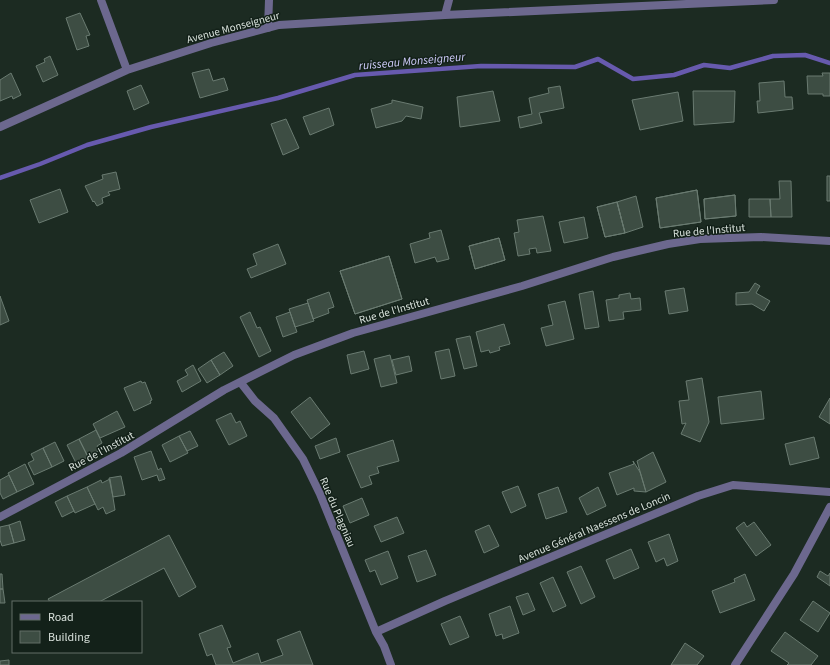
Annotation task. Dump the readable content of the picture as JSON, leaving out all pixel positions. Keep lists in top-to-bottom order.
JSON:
{
  "streets": {
    "street": [
      "Avenue Monseigneur",
      "Rue de l'Institut",
      "Rue du Plagniau",
      "Avenue Général Naessens de Loncin"
    ]
  },
  "crossings": [
    ["Rue de l'Institut", "Rue du Plagniau"],
    ["Rue du Plagniau", "Avenue Général Naessens de Loncin"]
  ],
  "water": ["ruisseau Monseigneur"],
  "legend": ["Road", "Building"]
}
